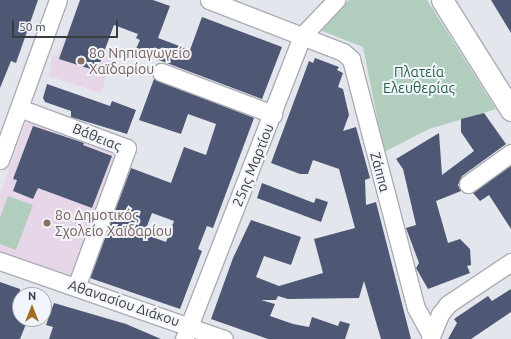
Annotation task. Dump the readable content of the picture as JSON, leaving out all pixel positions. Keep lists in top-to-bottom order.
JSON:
{
  "streets": {
    "street": [
      "Βάθειας",
      "25ης Μαρτίου",
      "Ζάππα",
      "Αθανασίου Διάκου"
    ]
  },
  "crossings": [
    ["Βάθειας", "Αθανασίου Διάκου"],
    ["25ης Μαρτίου", "Ζάππα"],
    ["25ης Μαρτίου", "Αθανασίου Διάκου"]
  ],
  "parks": ["Πλατεία Ελευθερίας"],
  "places": ["8ο Νηπιαγωγείο Χαϊδαρίου", "8ο Δημοτικός Σχολείο Χαϊδαρίου"],
  "scale_bar": "50 m",
  "north": "top"
}
